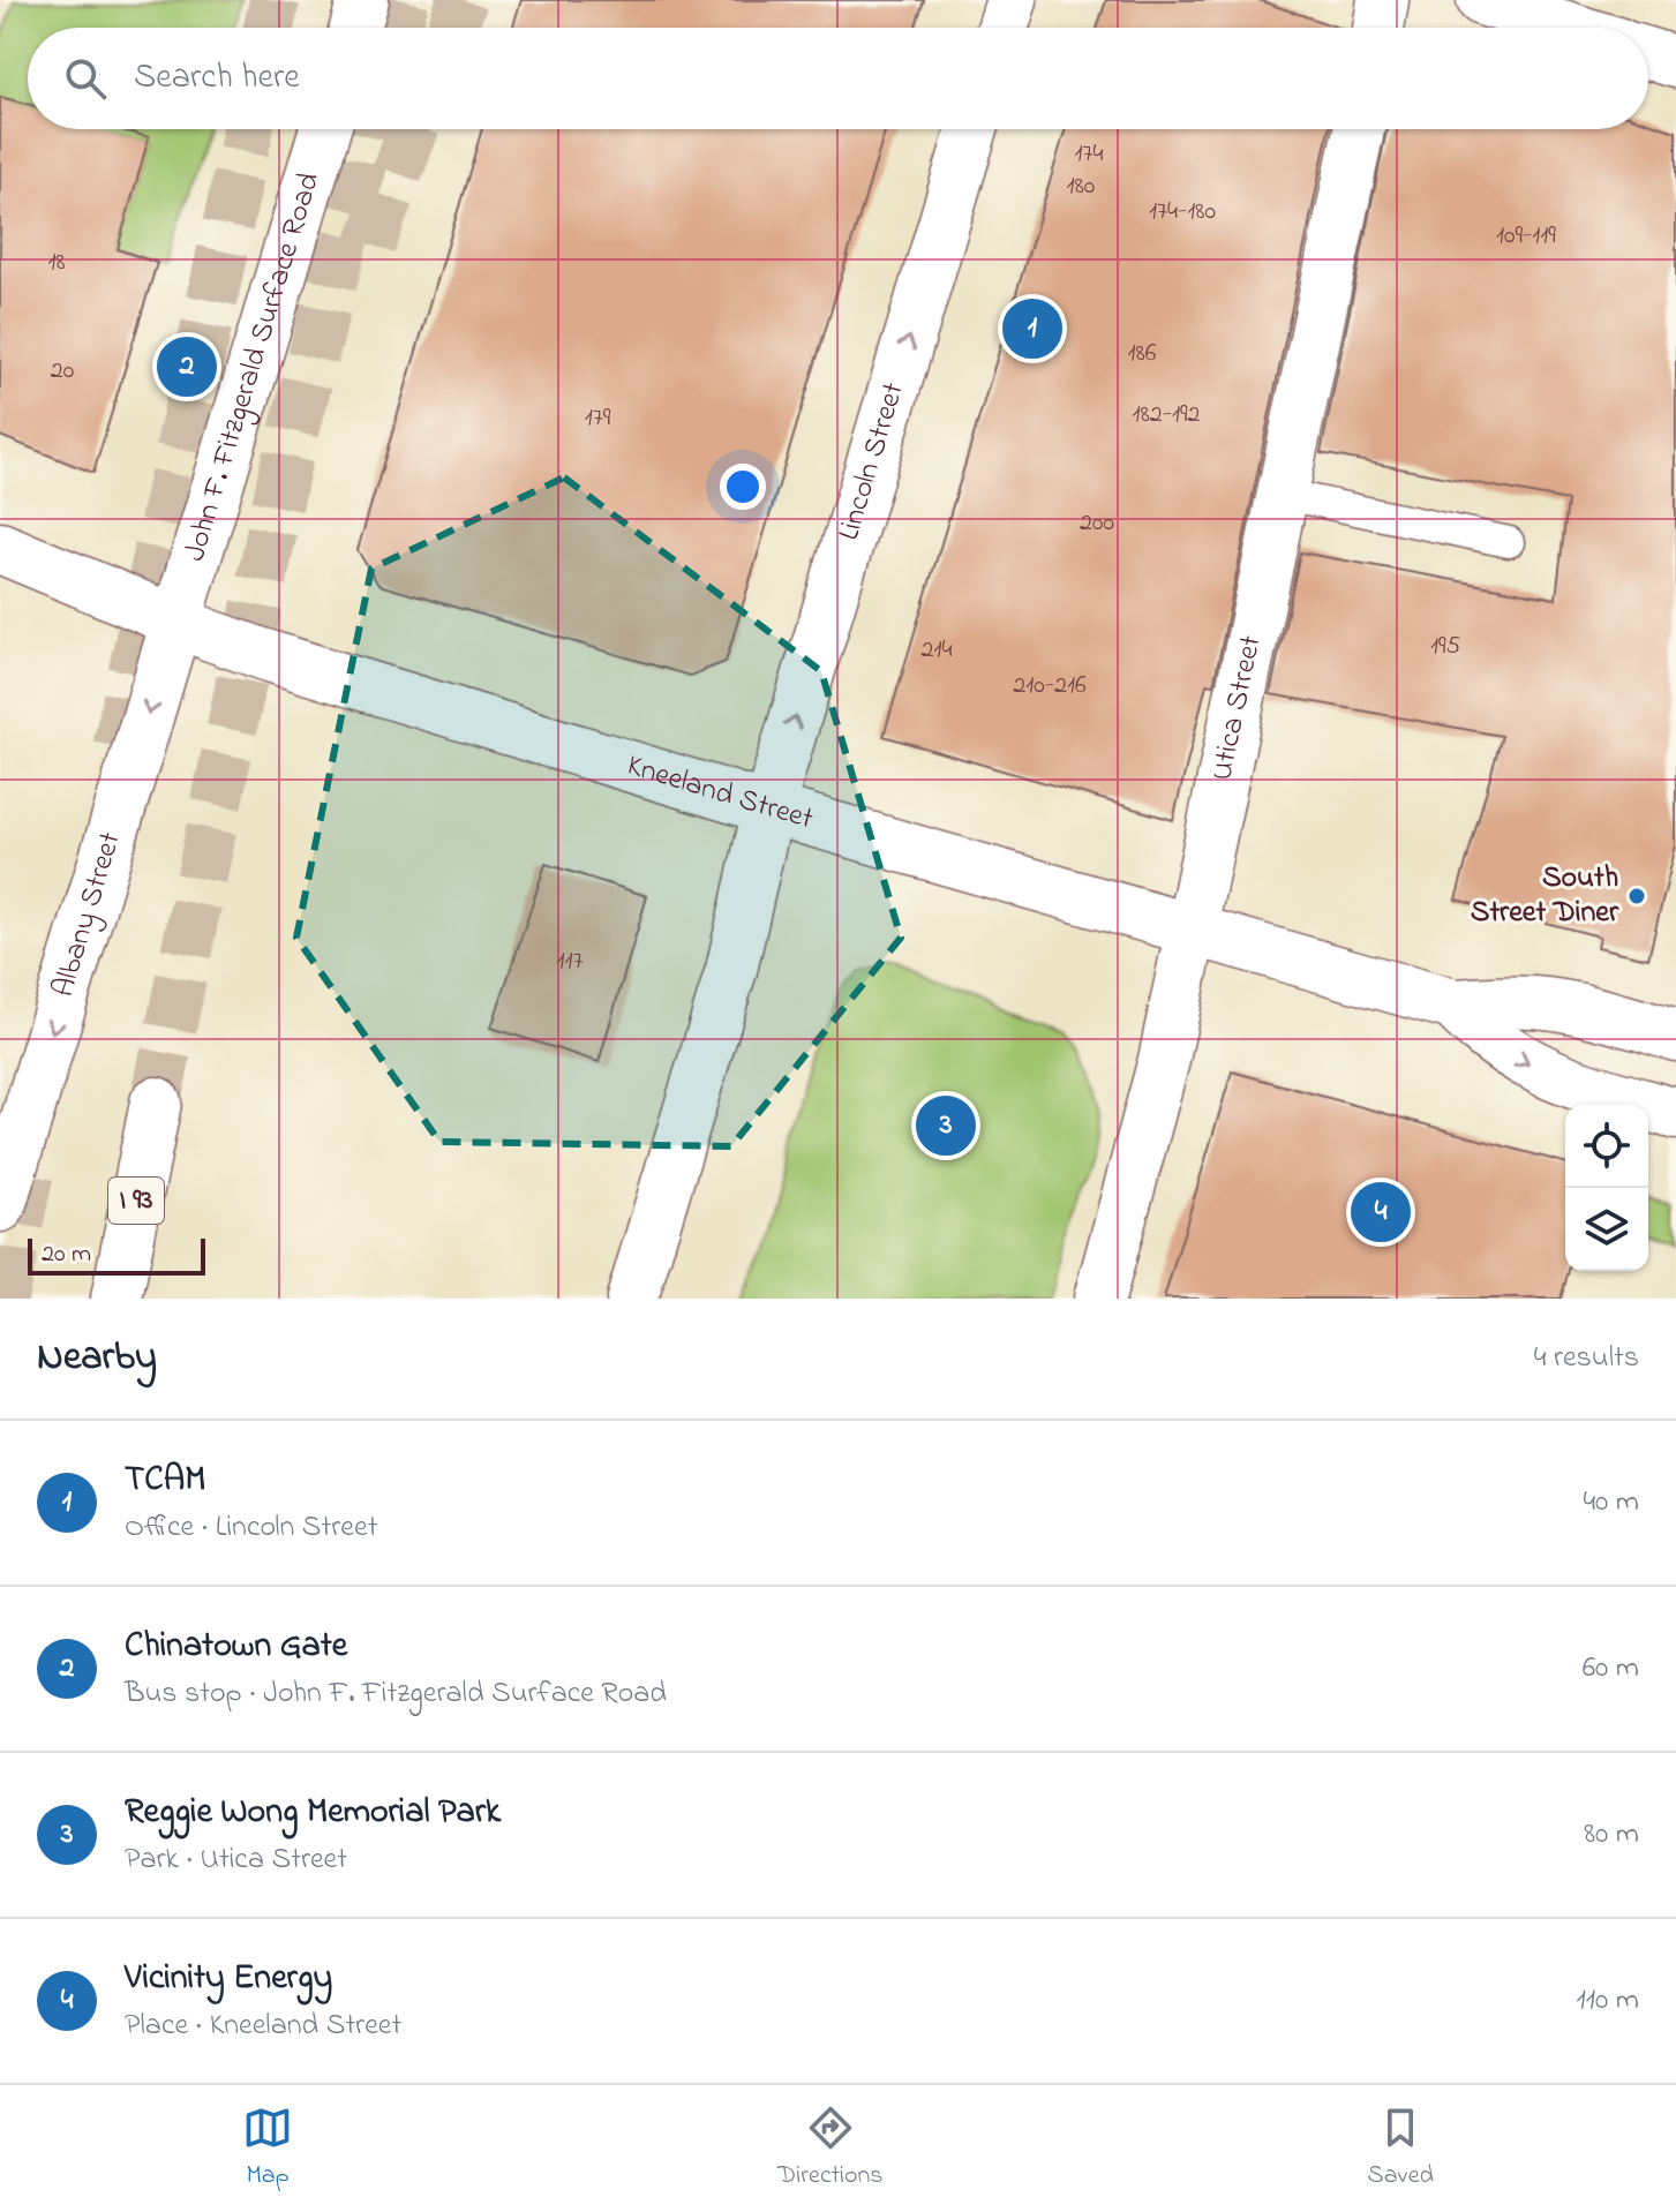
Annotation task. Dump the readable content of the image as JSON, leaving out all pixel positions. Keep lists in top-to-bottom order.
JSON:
{
  "streets": {
    "main road": [
      "John F. Fitzgerald Surface Road",
      "Lincoln Street",
      "Utica Street",
      "Kneeland Street",
      "Albany Street",
      "I 93"
    ]
  },
  "crossings": [
    ["John F. Fitzgerald Surface Road", "Kneeland Street"],
    ["John F. Fitzgerald Surface Road", "Albany Street"],
    ["Lincoln Street", "Kneeland Street"],
    ["Utica Street", "Kneeland Street"],
    ["Kneeland Street", "Albany Street"]
  ],
  "one_way": ["Lincoln Street", "Albany Street"],
  "places": ["South Street Diner"],
  "house_numbers": [
    "174",
    "180",
    "174-180",
    "109-119",
    "18",
    "186",
    "20",
    "182-192",
    "179",
    "200",
    "195",
    "214",
    "210-216",
    "117"
  ],
  "scale_bar": "20 m",
  "page": {
    "search": "Search here",
    "pins": [
      "1",
      "2",
      "3",
      "4"
    ],
    "scale": "20 m",
    "heading": ["Nearby", "4 results"],
    "list": [
      {
        "mark": "1",
        "name": "TCAM",
        "note": "Office · Lincoln Street",
        "value": "40 m"
      },
      {
        "mark": "2",
        "name": "Chinatown Gate",
        "note": "Bus stop · John F. Fitzgerald Surface Road",
        "value": "60 m"
      },
      {
        "mark": "3",
        "name": "Reggie Wong Memorial Park",
        "note": "Park · Utica Street",
        "value": "80 m"
      },
      {
        "mark": "4",
        "name": "Vicinity Energy",
        "note": "Place · Kneeland Street",
        "value": "110 m"
      }
    ],
    "nav": ["Map", "Directions", "Saved"]
  }
}
